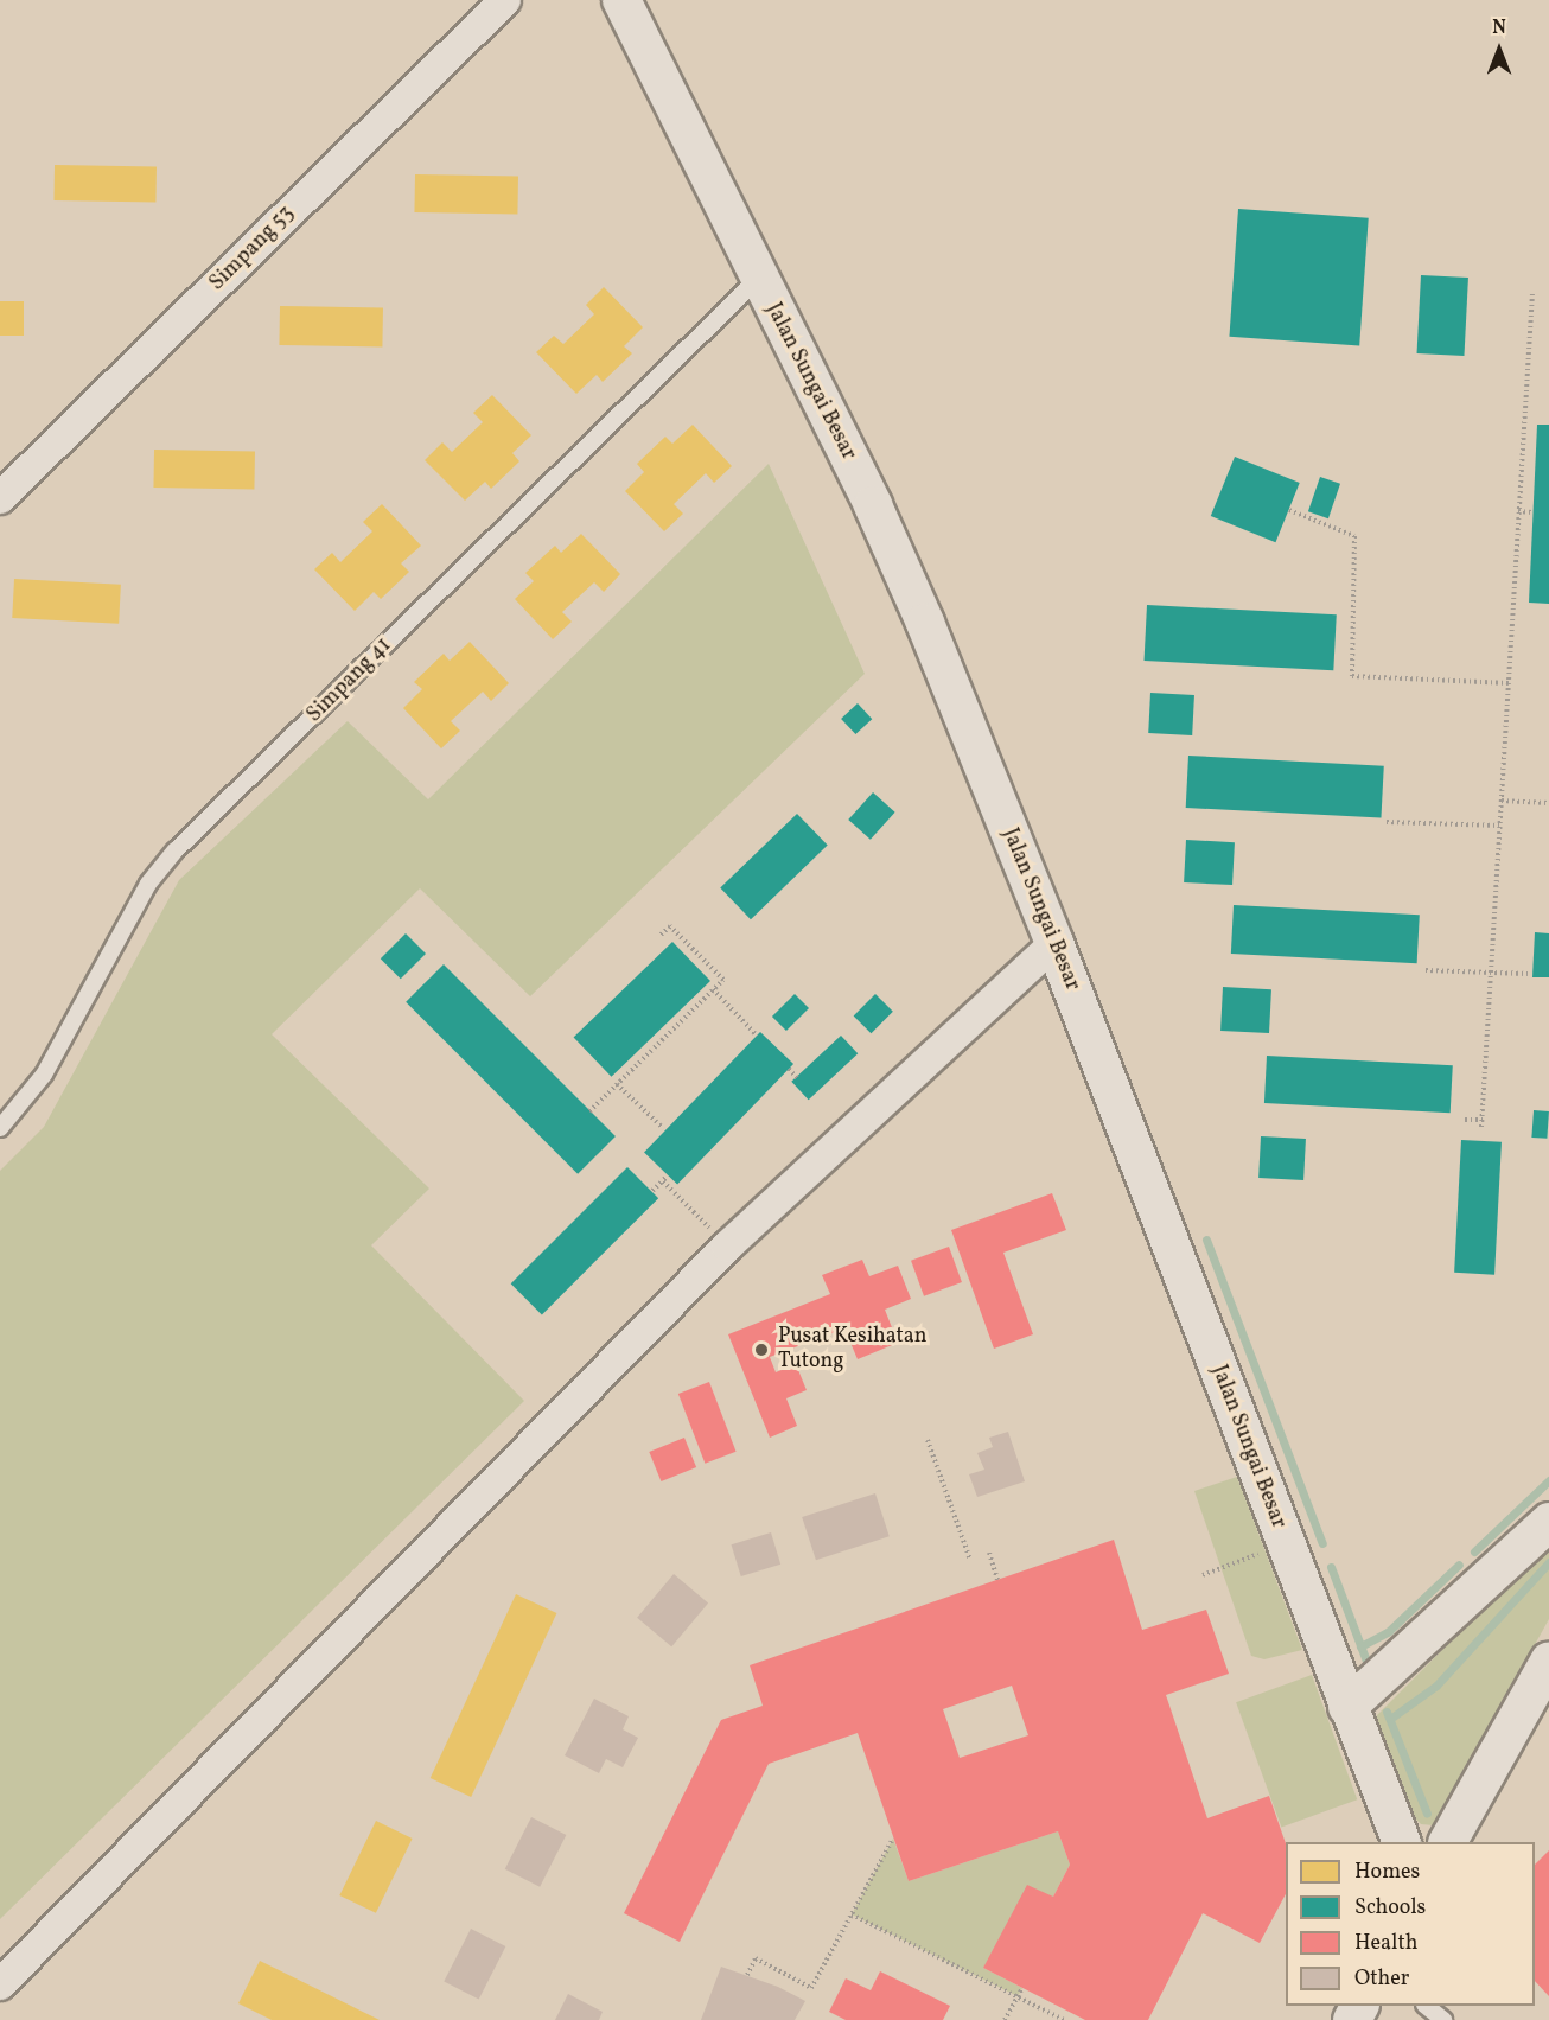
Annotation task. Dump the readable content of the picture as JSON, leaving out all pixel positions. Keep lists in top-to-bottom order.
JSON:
{
  "streets": {
    "street": ["Simpang 53", "Jalan Sungai Besar"],
    "lane": ["Simpang 41"]
  },
  "crossings": [
    ["Jalan Sungai Besar", "Simpang 41"]
  ],
  "places": ["Pusat Kesihatan Tutong"],
  "legend": [
    "Homes",
    "Schools",
    "Health",
    "Other"
  ],
  "north": "top"
}
